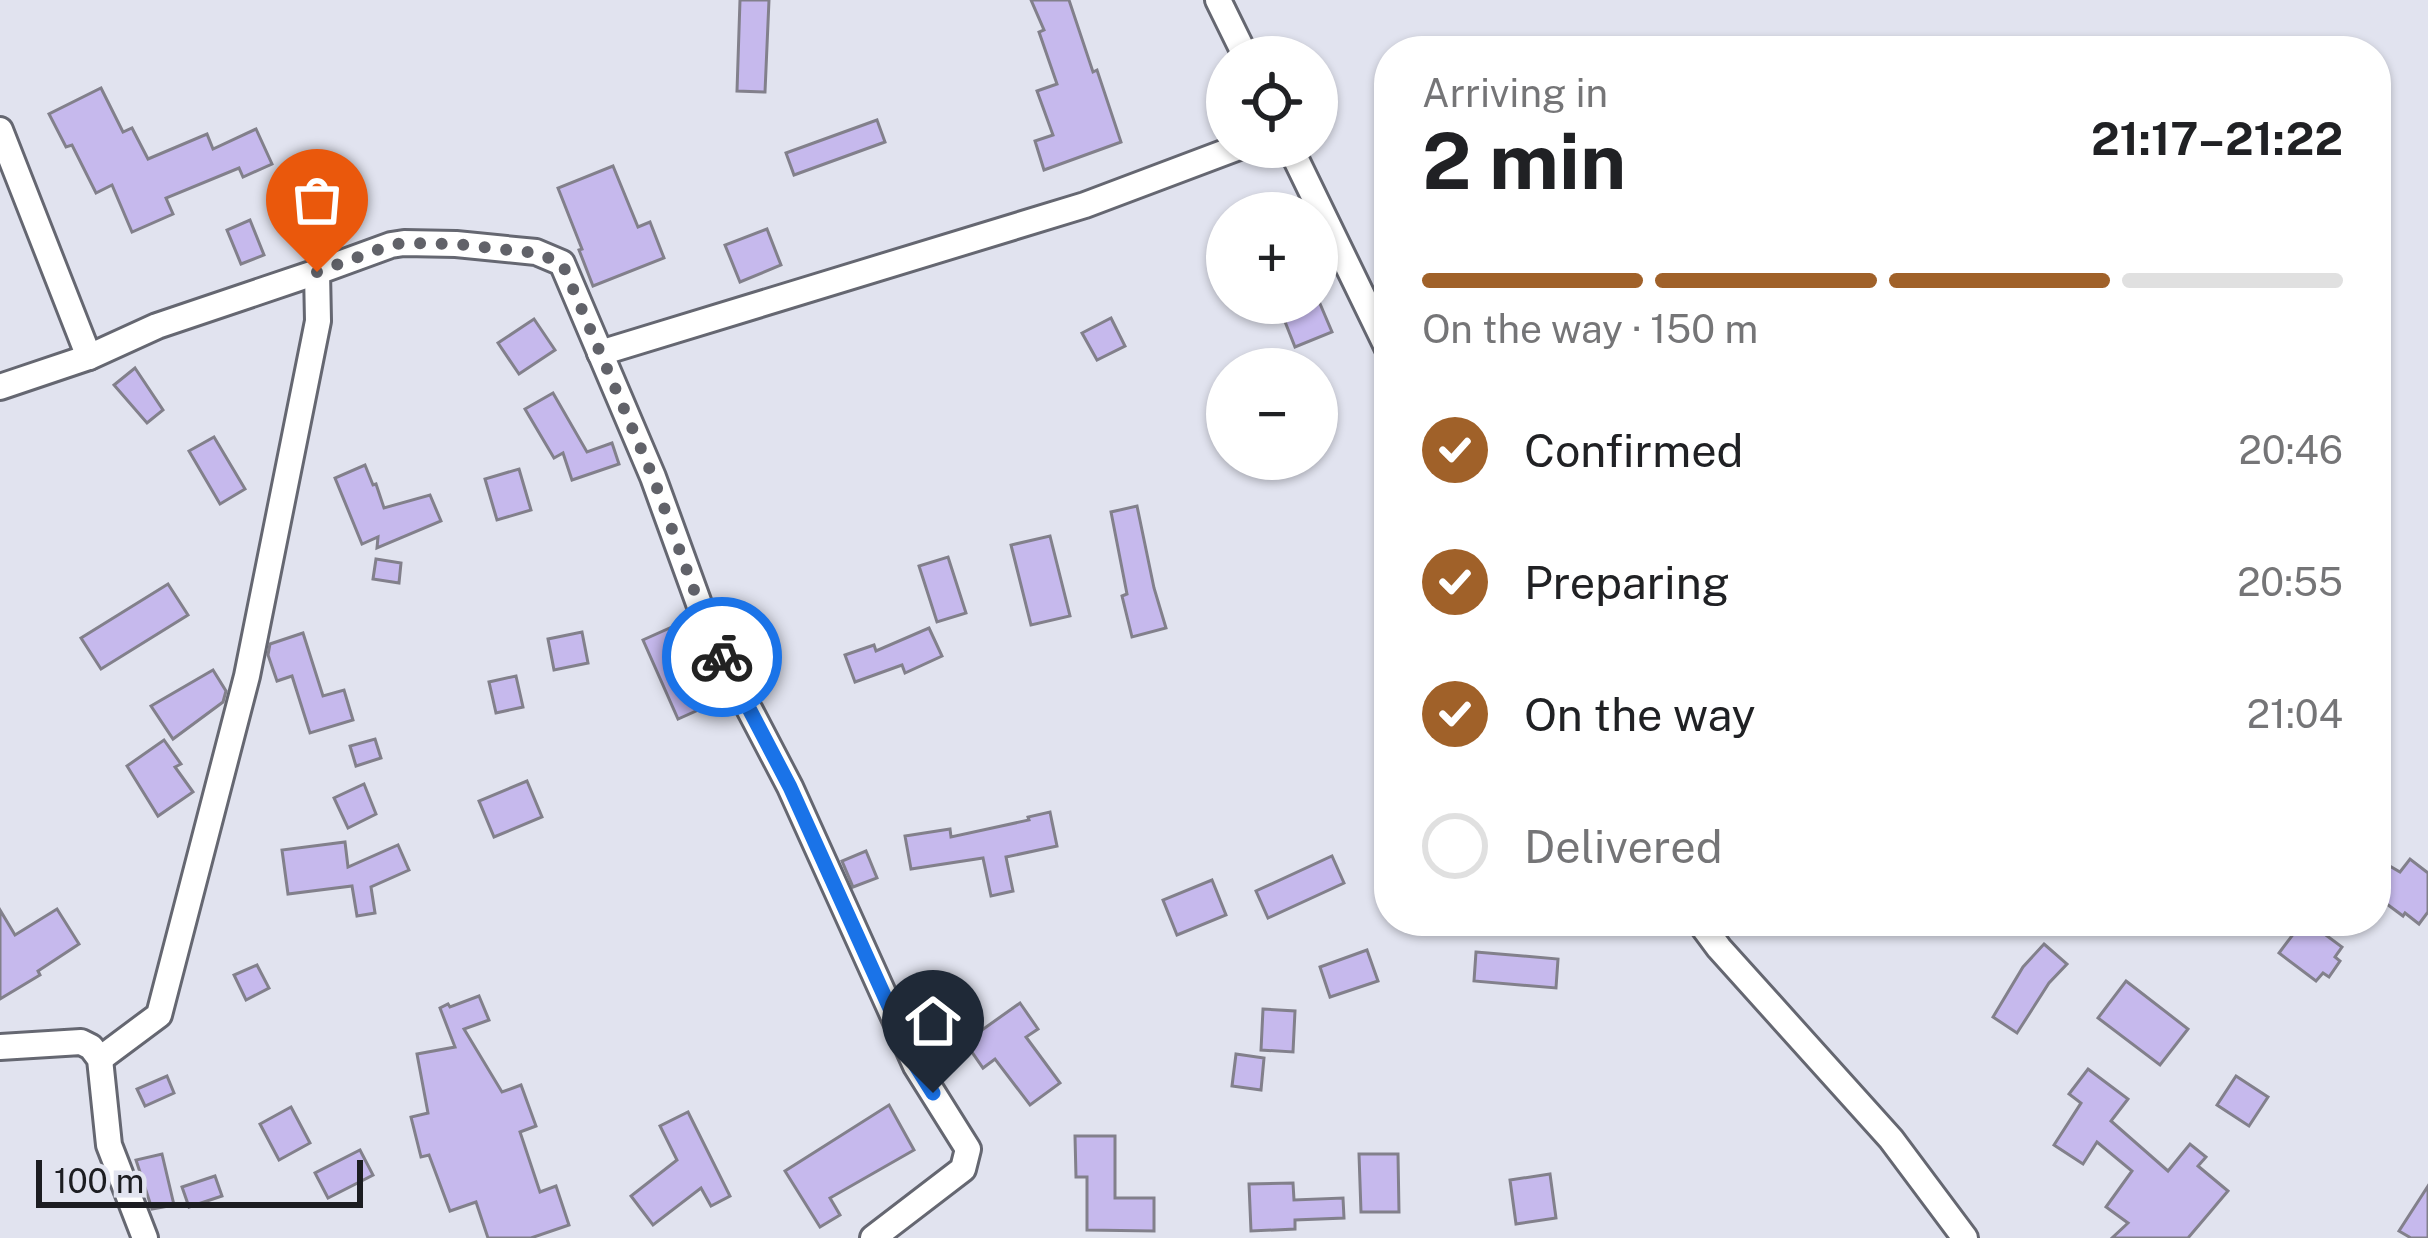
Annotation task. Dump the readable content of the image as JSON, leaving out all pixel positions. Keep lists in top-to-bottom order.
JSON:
{
  "scale_bar": "100 m",
  "page": {
    "map_buttons": ["+", "−"],
    "heading": ["2 min", "Arriving in", "21:17–21:22"],
    "bar": "On the way · 150 m",
    "list": [
      ["Confirmed", "20:46"],
      ["Preparing", "20:55"],
      ["On the way", "21:04"],
      "Delivered"
    ],
    "scale": "100 m"
  }
}
